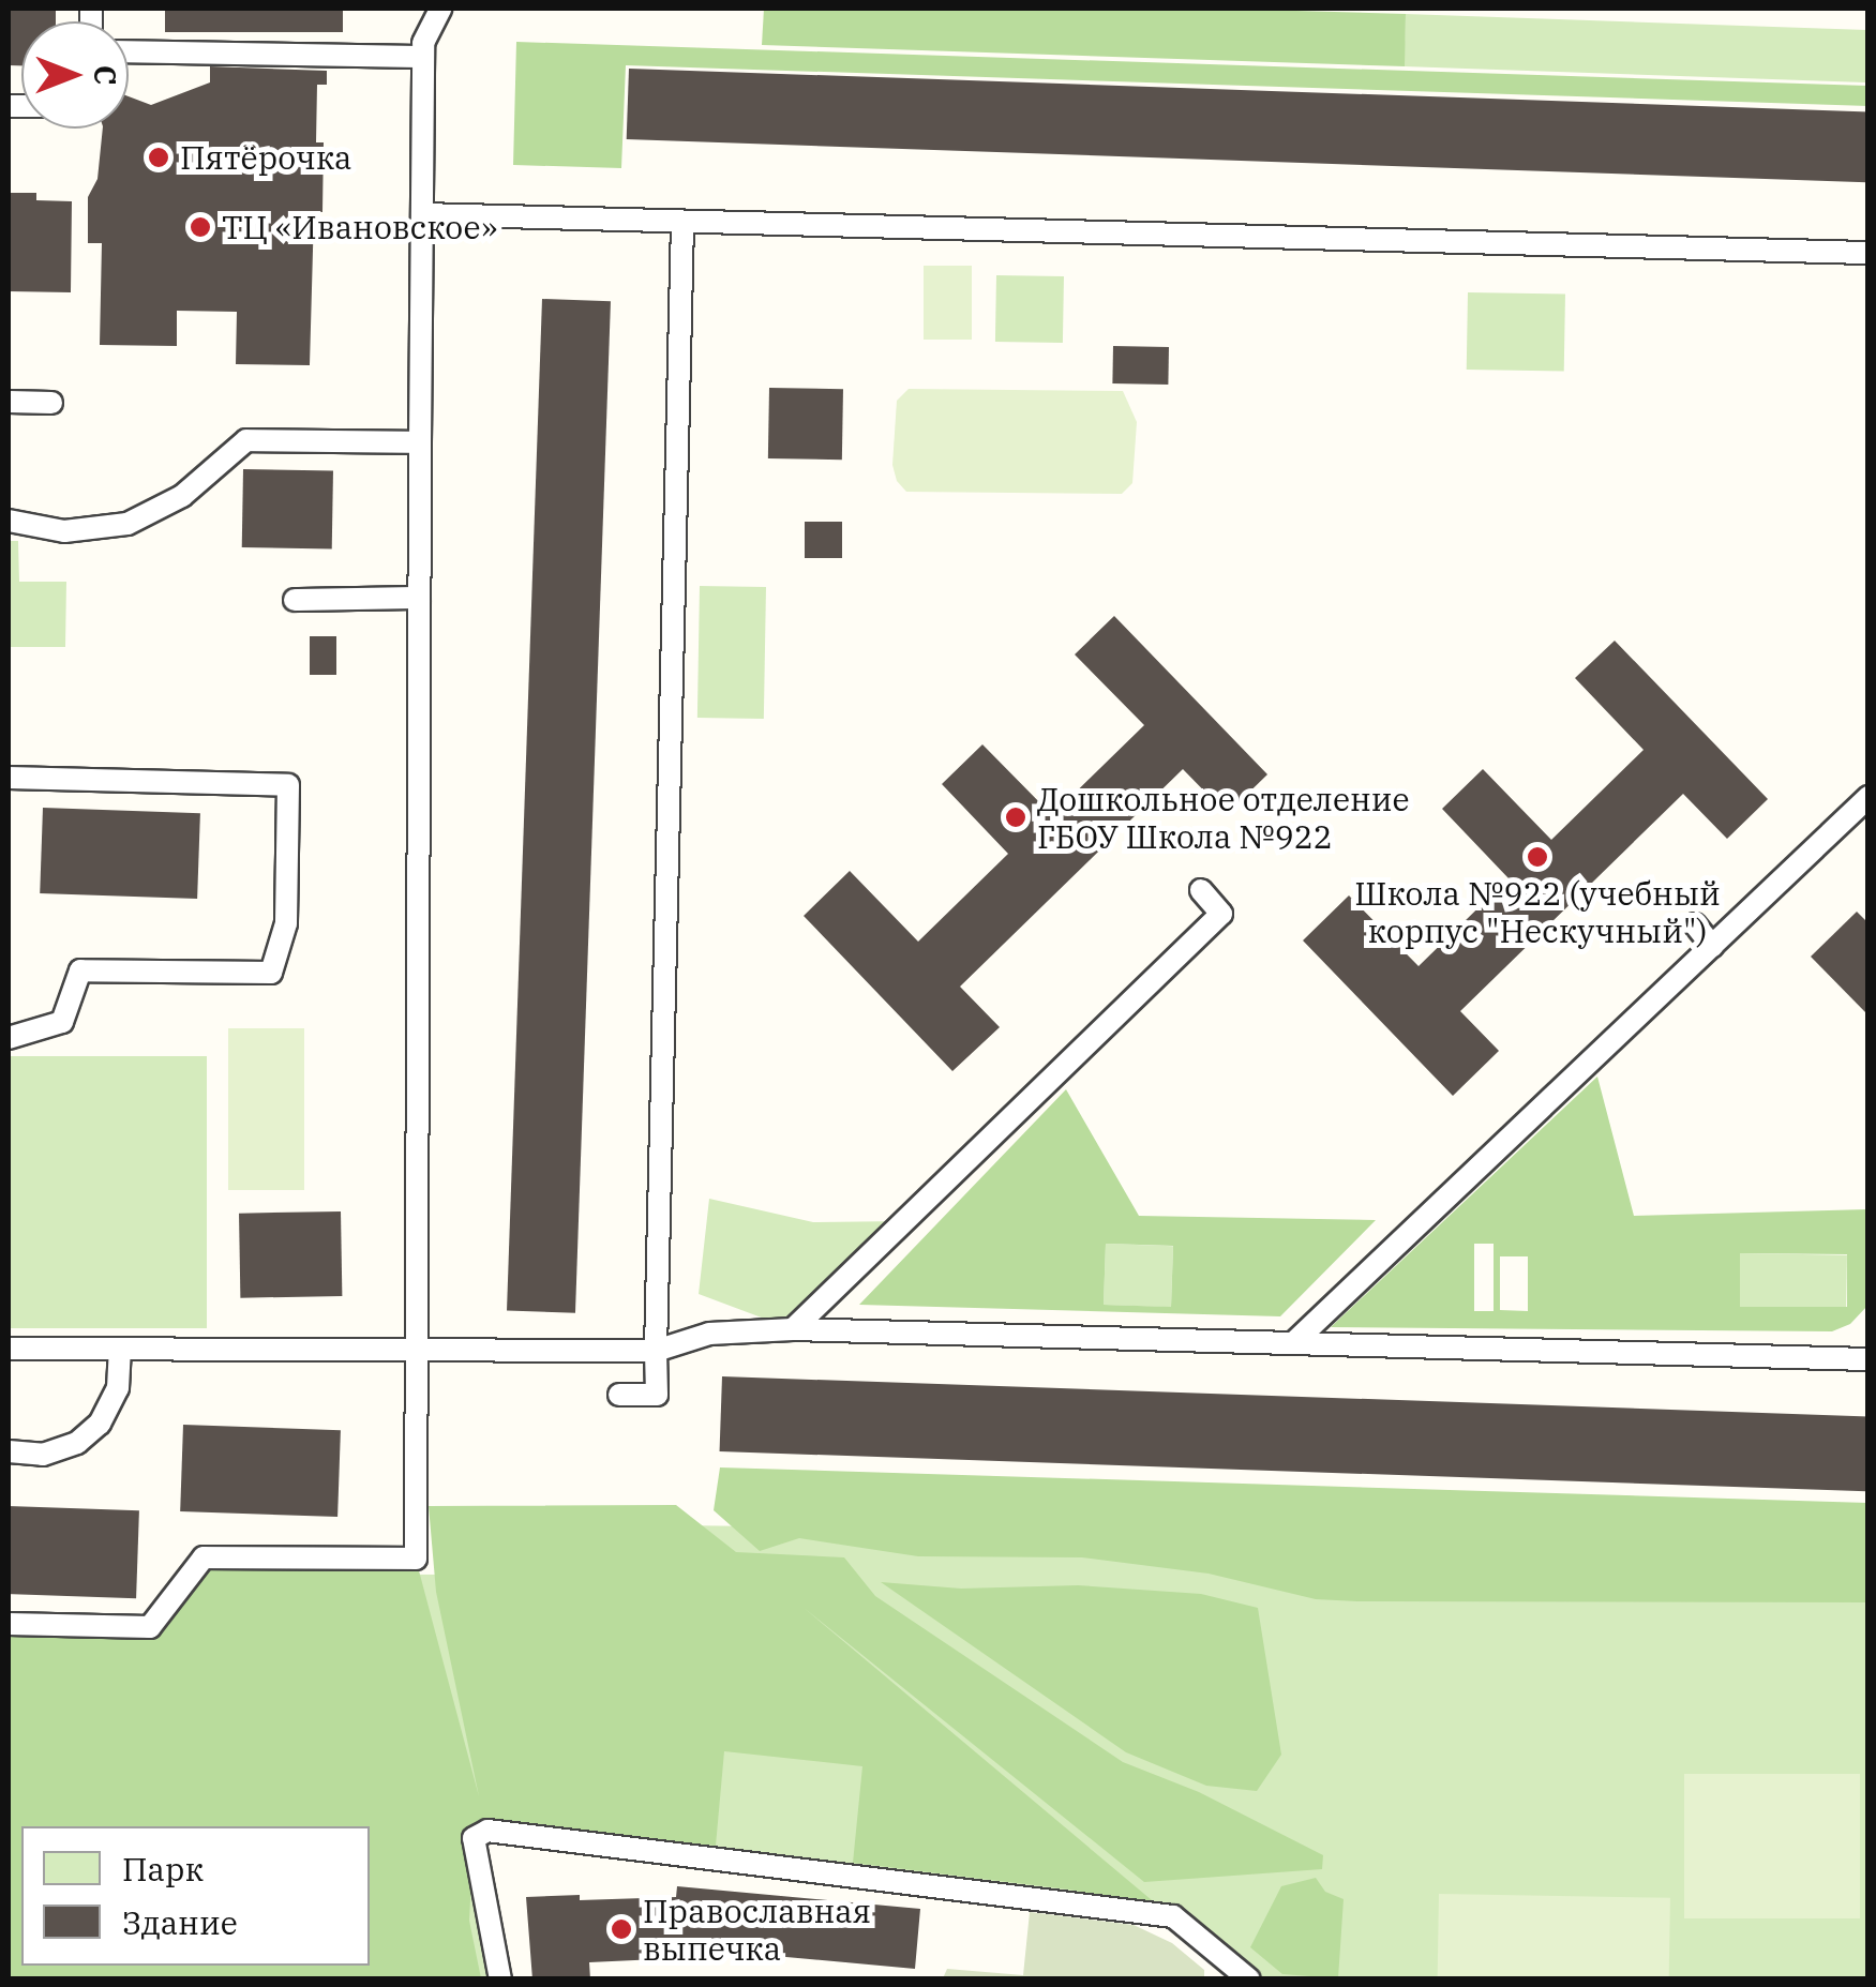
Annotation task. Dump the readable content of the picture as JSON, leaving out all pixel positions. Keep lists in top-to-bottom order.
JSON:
{
  "places": [
    "Пятёрочка",
    "ТЦ «Ивановское»",
    "Дошкольное отделение ГБОУ Школа №922",
    "Школа №922 (учебный корпус \"Нескучный\")",
    "Православная выпечка"
  ],
  "legend": ["Парк", "Здание"],
  "north": "right"
}
